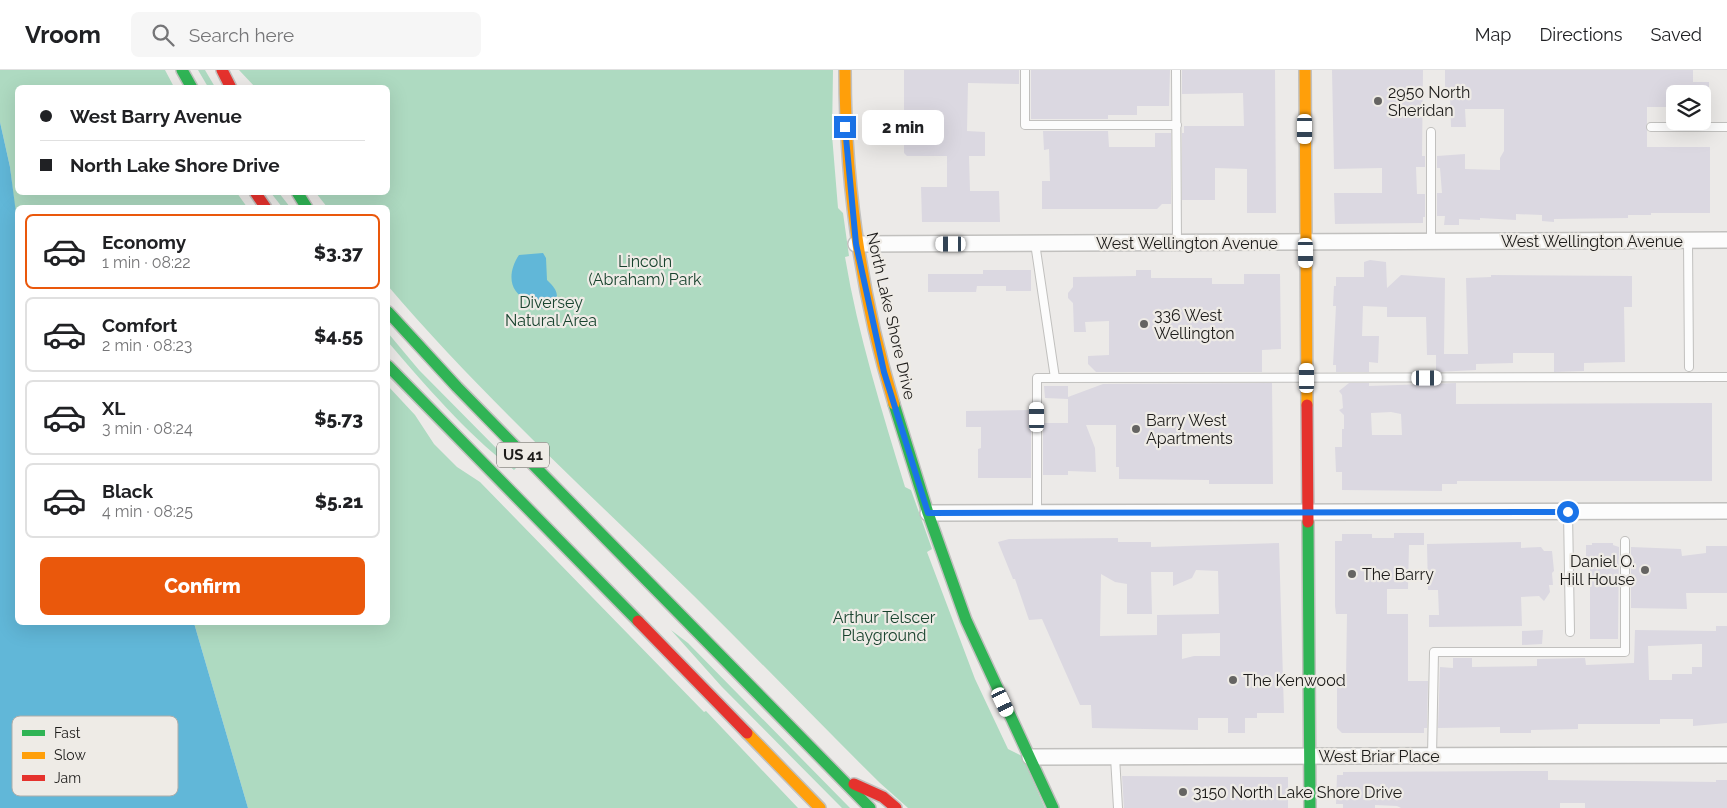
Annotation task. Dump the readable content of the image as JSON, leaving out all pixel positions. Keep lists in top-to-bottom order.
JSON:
{
  "streets": {
    "main road": ["North Lake Shore Drive", "US 41"],
    "street": ["West Wellington Avenue", "West Briar Place"]
  },
  "crossings": [
    ["West Wellington Avenue", "North Lake Shore Drive"],
    ["North Lake Shore Drive", "West Briar Place"]
  ],
  "parks": ["Lincoln (Abraham) Park", "Diversey Natural Area", "Arthur Telscer Playground"],
  "places": [
    "2950 North Sheridan",
    "336 West Wellington",
    "Barry West Apartments",
    "Daniel O. Hill House",
    "The Barry",
    "The Kenwood",
    "3150 North Lake Shore Drive"
  ],
  "legend": ["Fast", "Slow", "Jam"],
  "page": {
    "header": "Vroom",
    "search": "Search here",
    "nav": ["Map", "Directions", "Saved"],
    "banner": ["West Barry Avenue", "North Lake Shore Drive"],
    "bubble": "2 min",
    "list": [
      {
        "name": "Economy",
        "note": "1 min · 08:22",
        "value": "$3.37"
      },
      {
        "name": "Comfort",
        "note": "2 min · 08:23",
        "value": "$4.55"
      },
      {
        "name": "XL",
        "note": "3 min · 08:24",
        "value": "$5.73"
      },
      {
        "name": "Black",
        "note": "4 min · 08:25",
        "value": "$5.21"
      }
    ],
    "buttons": "Confirm"
  }
}
